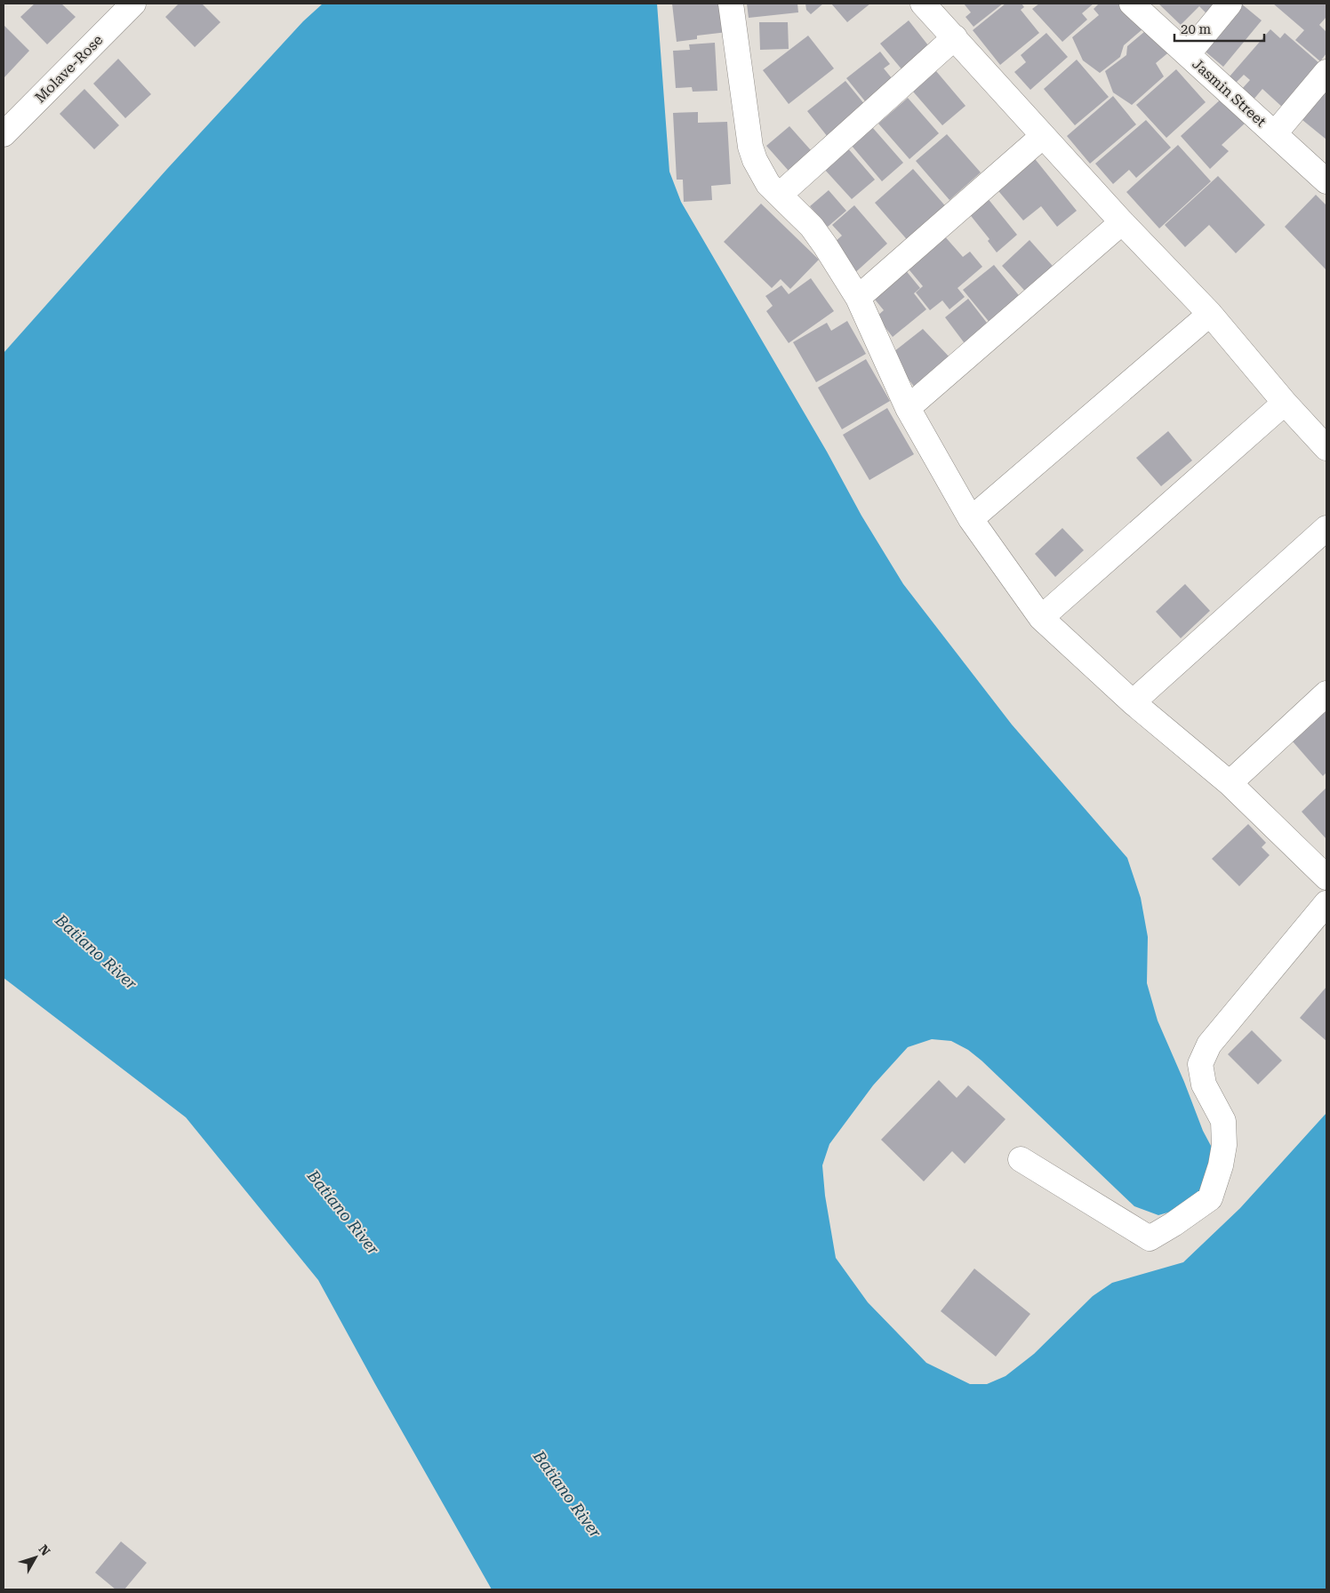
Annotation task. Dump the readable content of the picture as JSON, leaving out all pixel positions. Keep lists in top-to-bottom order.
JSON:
{
  "streets": {
    "street": ["Molave-Rose", "Jasmin Street"]
  },
  "water": ["Batiano River"],
  "scale_bar": "20 m",
  "north": "top right"
}
